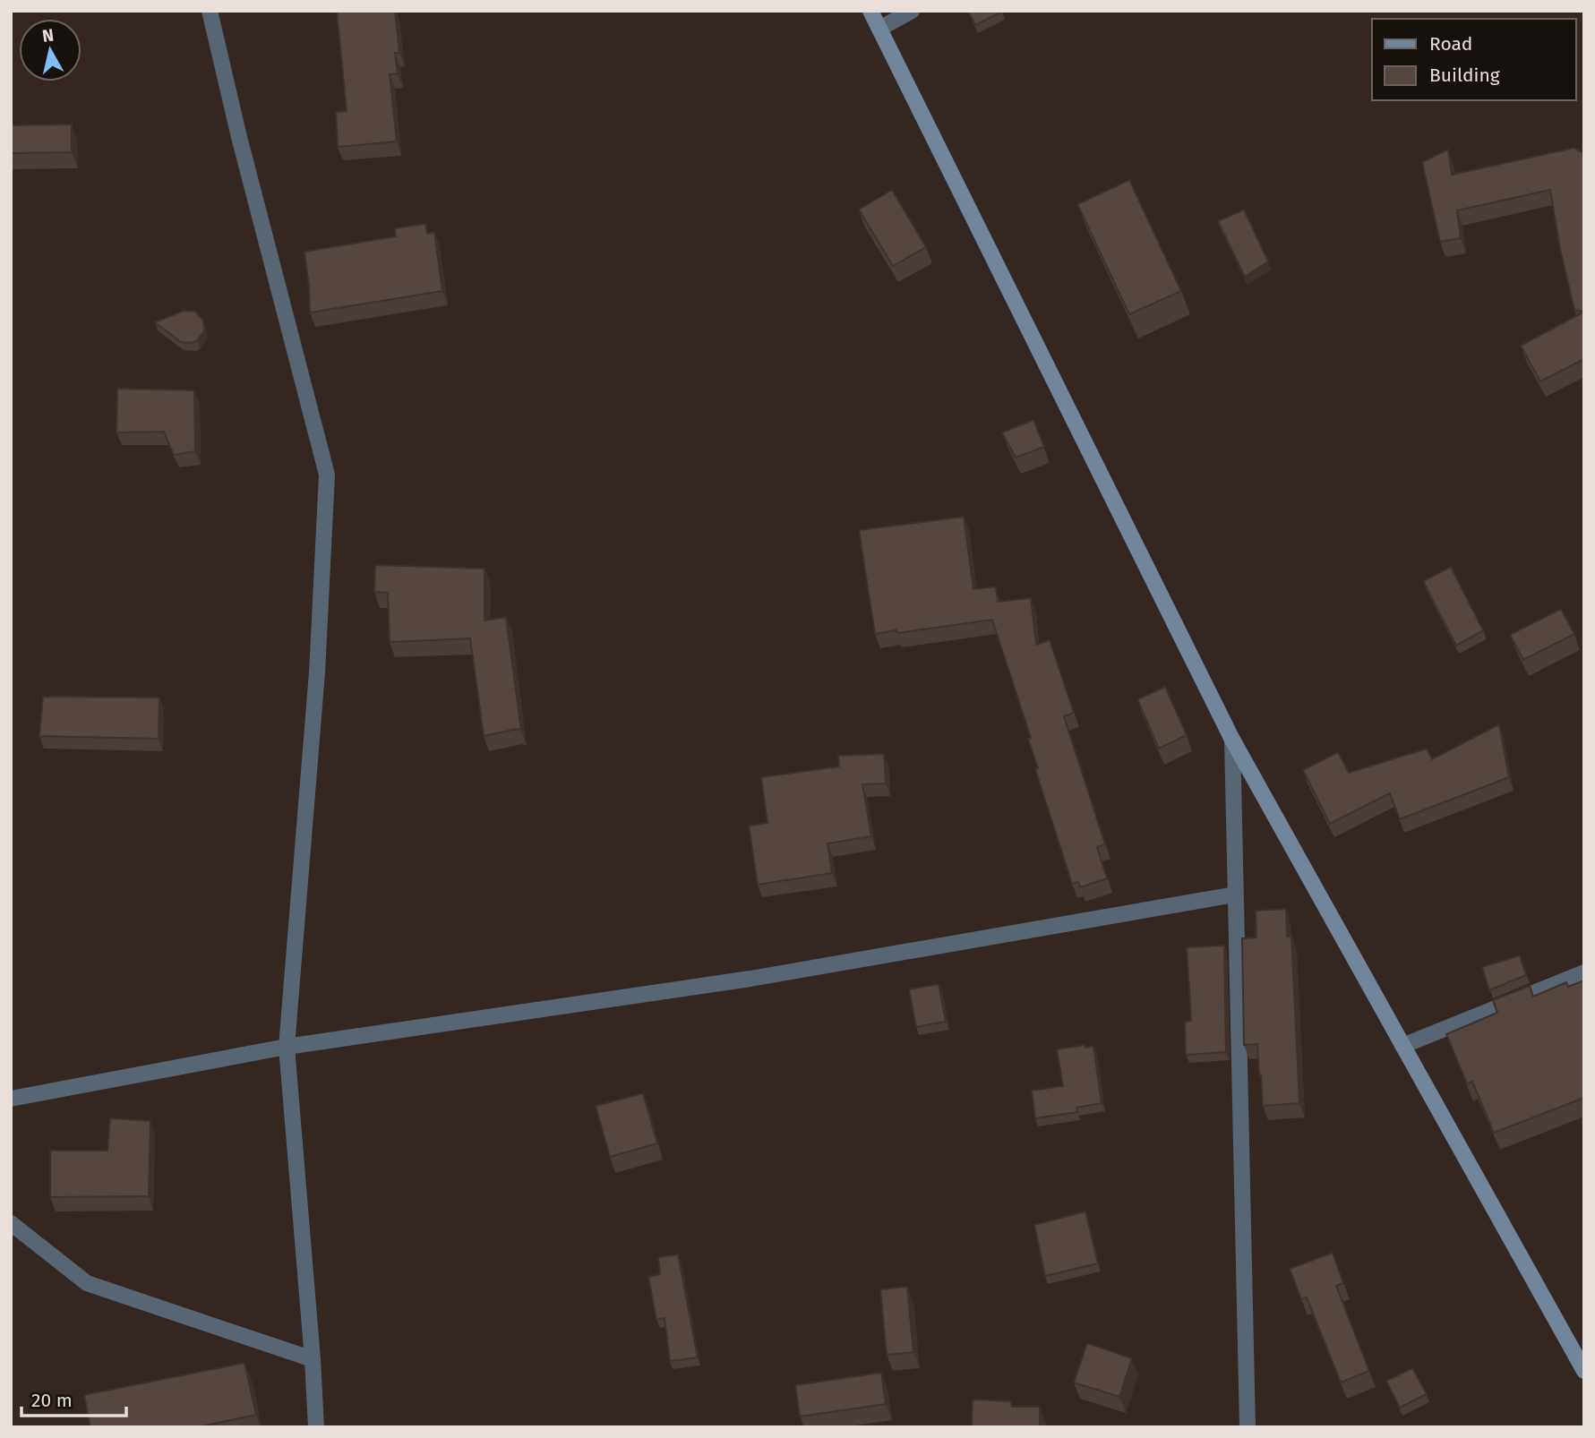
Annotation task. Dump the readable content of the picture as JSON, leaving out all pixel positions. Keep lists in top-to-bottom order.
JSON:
{
  "legend": ["Road", "Building"],
  "scale_bar": "20 m",
  "north": "top"
}
